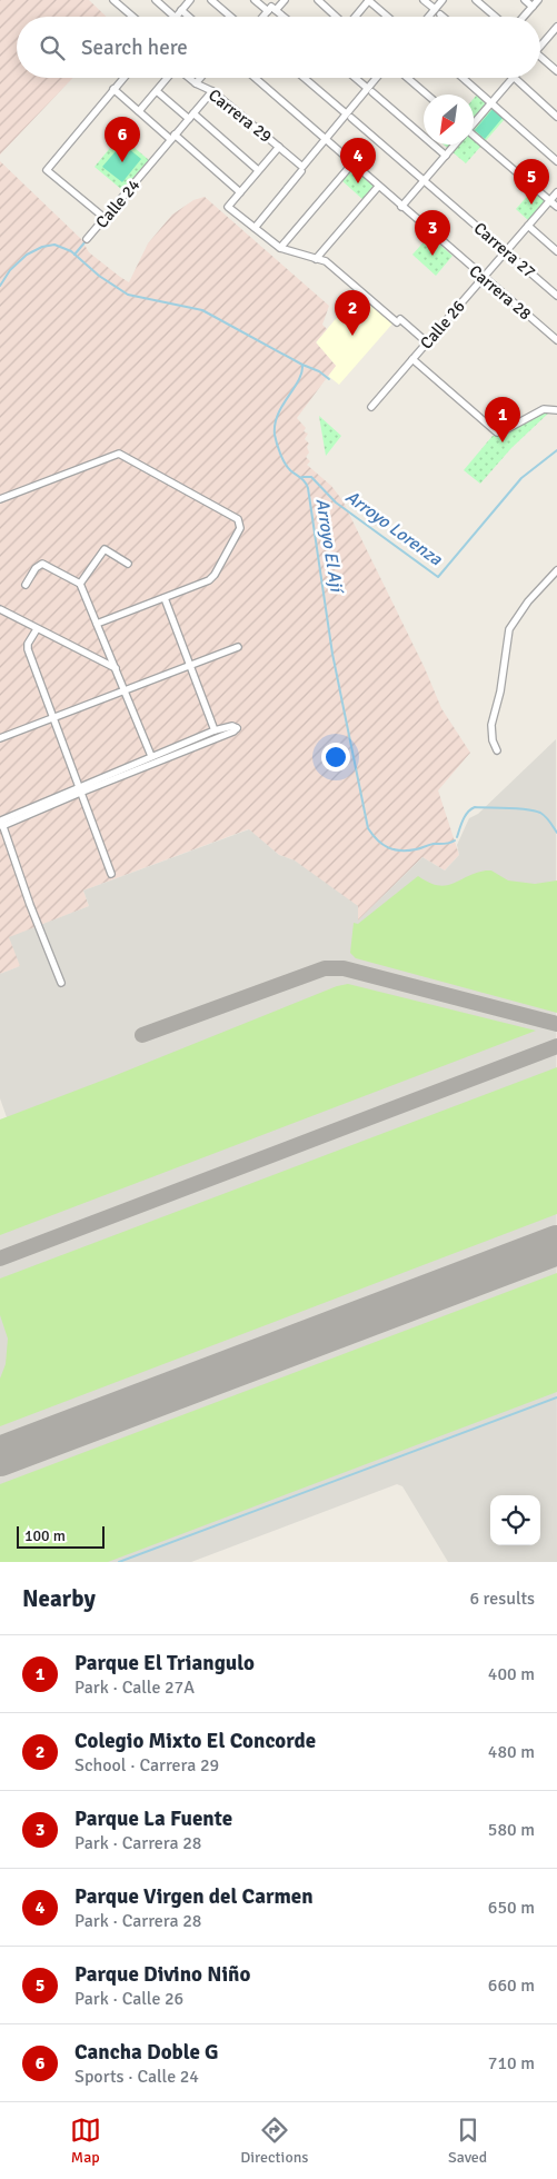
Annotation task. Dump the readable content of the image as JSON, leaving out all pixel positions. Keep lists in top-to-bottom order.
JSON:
{
  "streets": {
    "street": [
      "Carrera 29",
      "Calle 24",
      "Carrera 27",
      "Carrera 28",
      "Calle 26"
    ]
  },
  "crossings": [
    ["Carrera 29", "Calle 24"],
    ["Carrera 27", "Calle 26"],
    ["Carrera 28", "Calle 26"]
  ],
  "water": ["Arroyo Lorenza", "Arroyo El Ají"],
  "scale_bar": "100 m",
  "north": "bottom left",
  "page": {
    "search": "Search here",
    "pins": [
      "6",
      "4",
      "5",
      "3",
      "2",
      "1"
    ],
    "scale": "100 m",
    "heading": ["Nearby", "6 results"],
    "list": [
      {
        "mark": "1",
        "name": "Parque El Triangulo",
        "note": "Park · Calle 27A",
        "value": "400 m"
      },
      {
        "mark": "2",
        "name": "Colegio Mixto El Concorde",
        "note": "School · Carrera 29",
        "value": "480 m"
      },
      {
        "mark": "3",
        "name": "Parque La Fuente",
        "note": "Park · Carrera 28",
        "value": "580 m"
      },
      {
        "mark": "4",
        "name": "Parque Virgen del Carmen",
        "note": "Park · Carrera 28",
        "value": "650 m"
      },
      {
        "mark": "5",
        "name": "Parque Divino Niño",
        "note": "Park · Calle 26",
        "value": "660 m"
      },
      {
        "mark": "6",
        "name": "Cancha Doble G",
        "note": "Sports · Calle 24",
        "value": "710 m"
      }
    ],
    "nav": ["Map", "Directions", "Saved"]
  }
}
